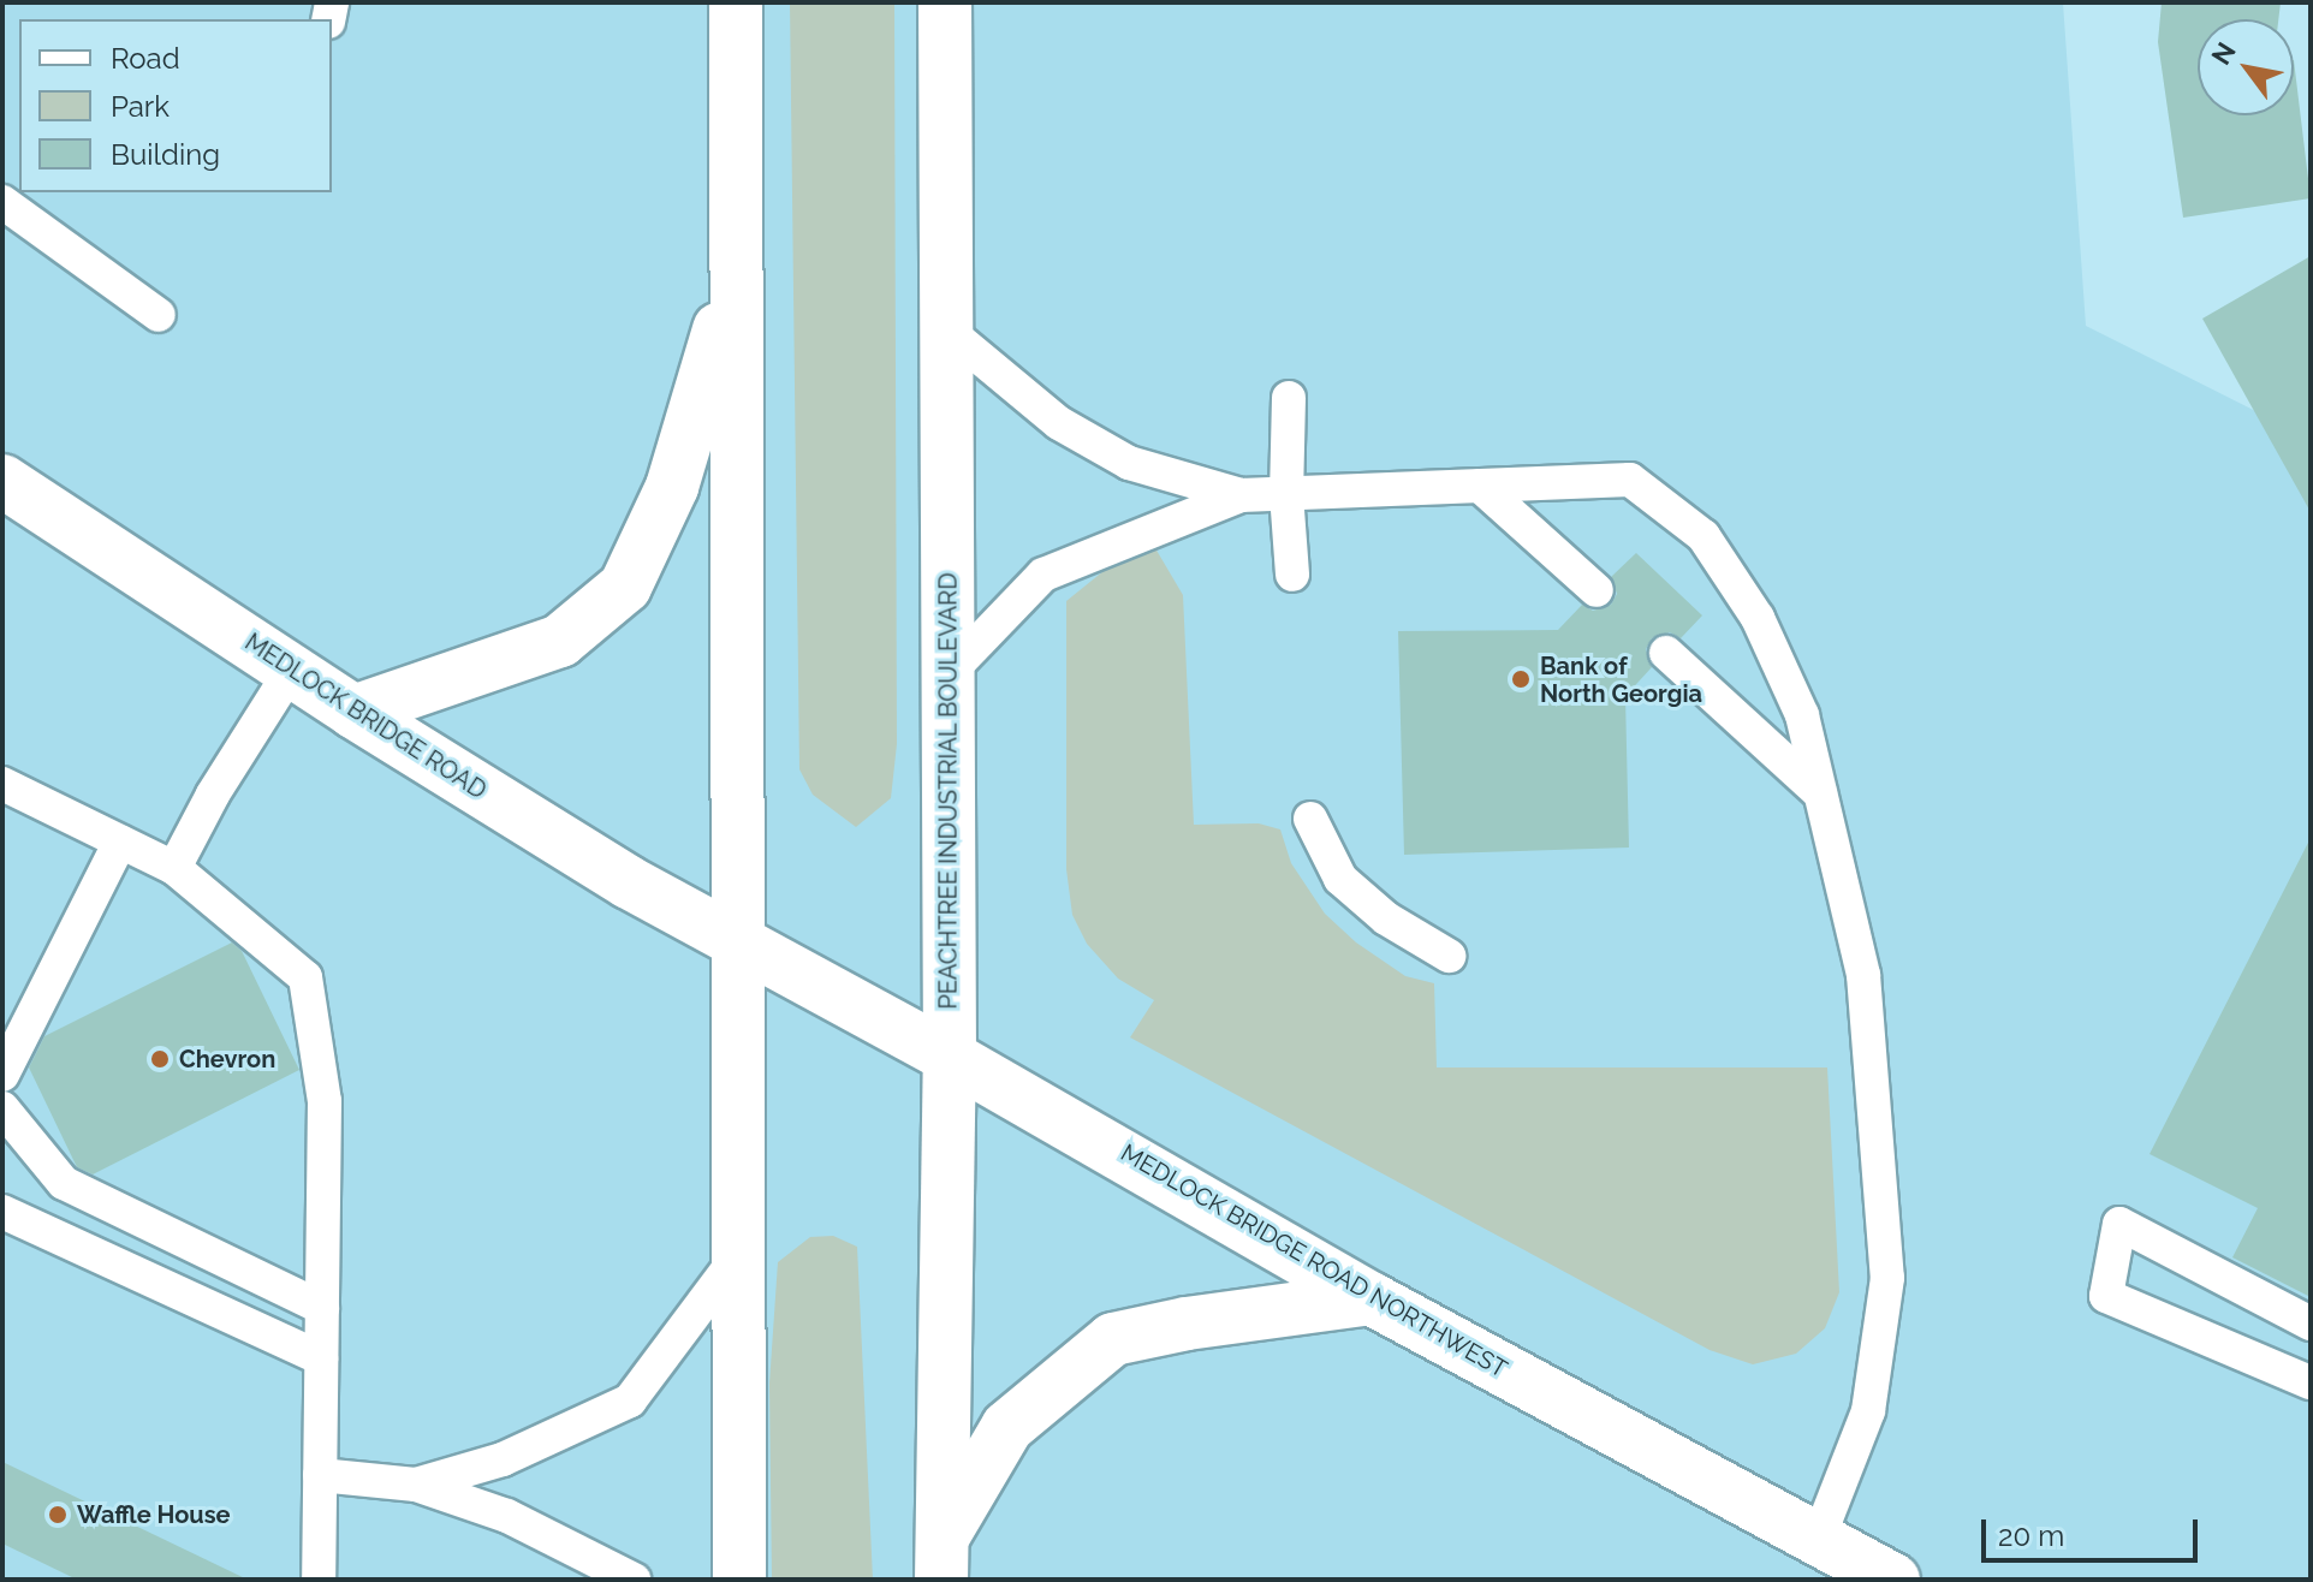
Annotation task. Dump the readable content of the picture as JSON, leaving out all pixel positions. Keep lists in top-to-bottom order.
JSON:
{
  "streets": {
    "main road": ["MEDLOCK BRIDGE ROAD", "PEACHTREE INDUSTRIAL BOULEVARD", "MEDLOCK BRIDGE ROAD NORTHWEST"]
  },
  "crossings": [
    ["MEDLOCK BRIDGE ROAD", "MEDLOCK BRIDGE ROAD NORTHWEST"],
    ["PEACHTREE INDUSTRIAL BOULEVARD", "MEDLOCK BRIDGE ROAD NORTHWEST"]
  ],
  "places": ["Bank of North Georgia", "Chevron", "Waffle House"],
  "legend": ["Road", "Park", "Building"],
  "scale_bar": "20 m",
  "north": "top left"
}
